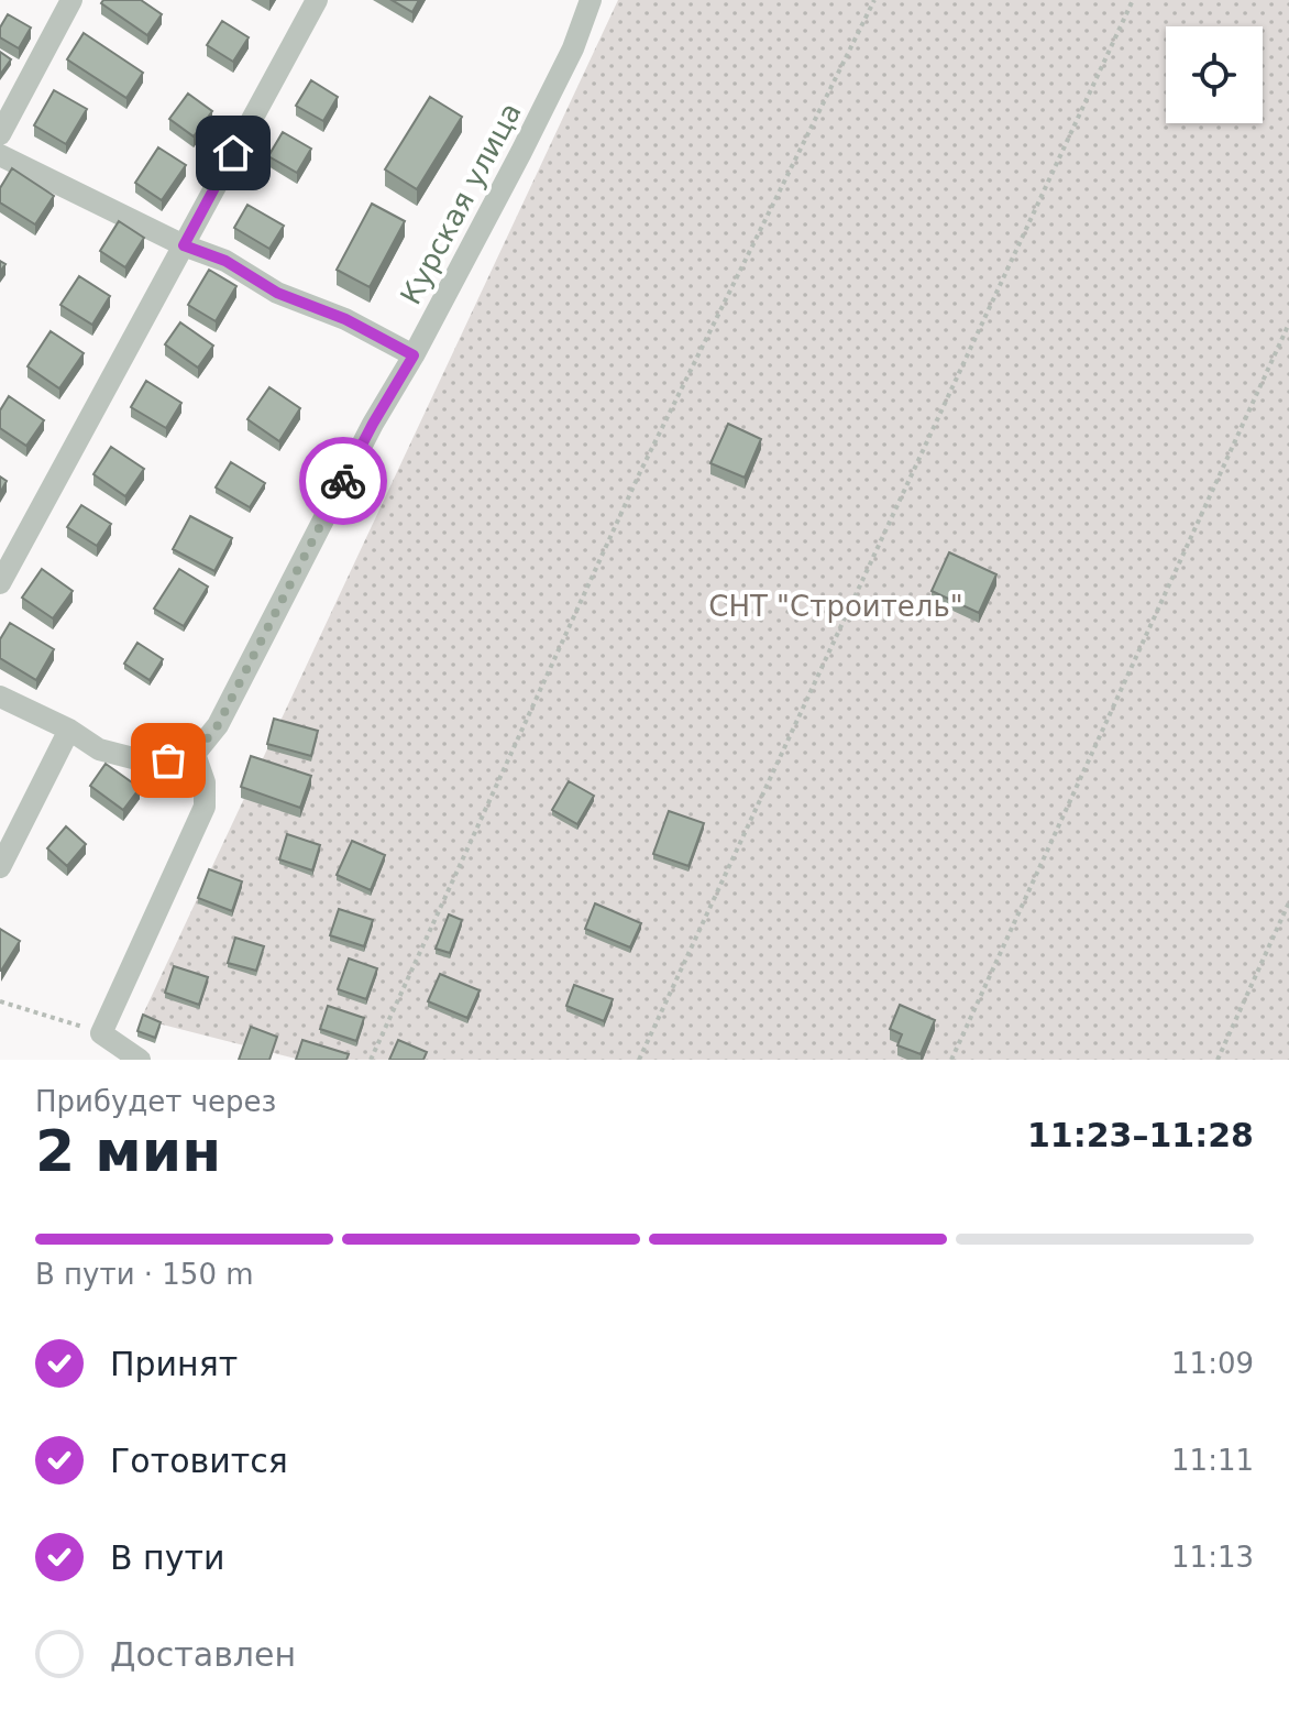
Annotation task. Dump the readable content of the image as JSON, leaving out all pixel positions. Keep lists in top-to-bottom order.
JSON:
{
  "streets": {
    "street": ["Курская улица"]
  },
  "parks": ["СНТ \"Строитель\""],
  "page": {
    "heading": ["2 мин", "Прибудет через", "11:23–11:28"],
    "bar": "В пути · 150 m",
    "list": [
      ["Принят", "11:09"],
      ["Готовится", "11:11"],
      ["В пути", "11:13"],
      "Доставлен"
    ]
  }
}
